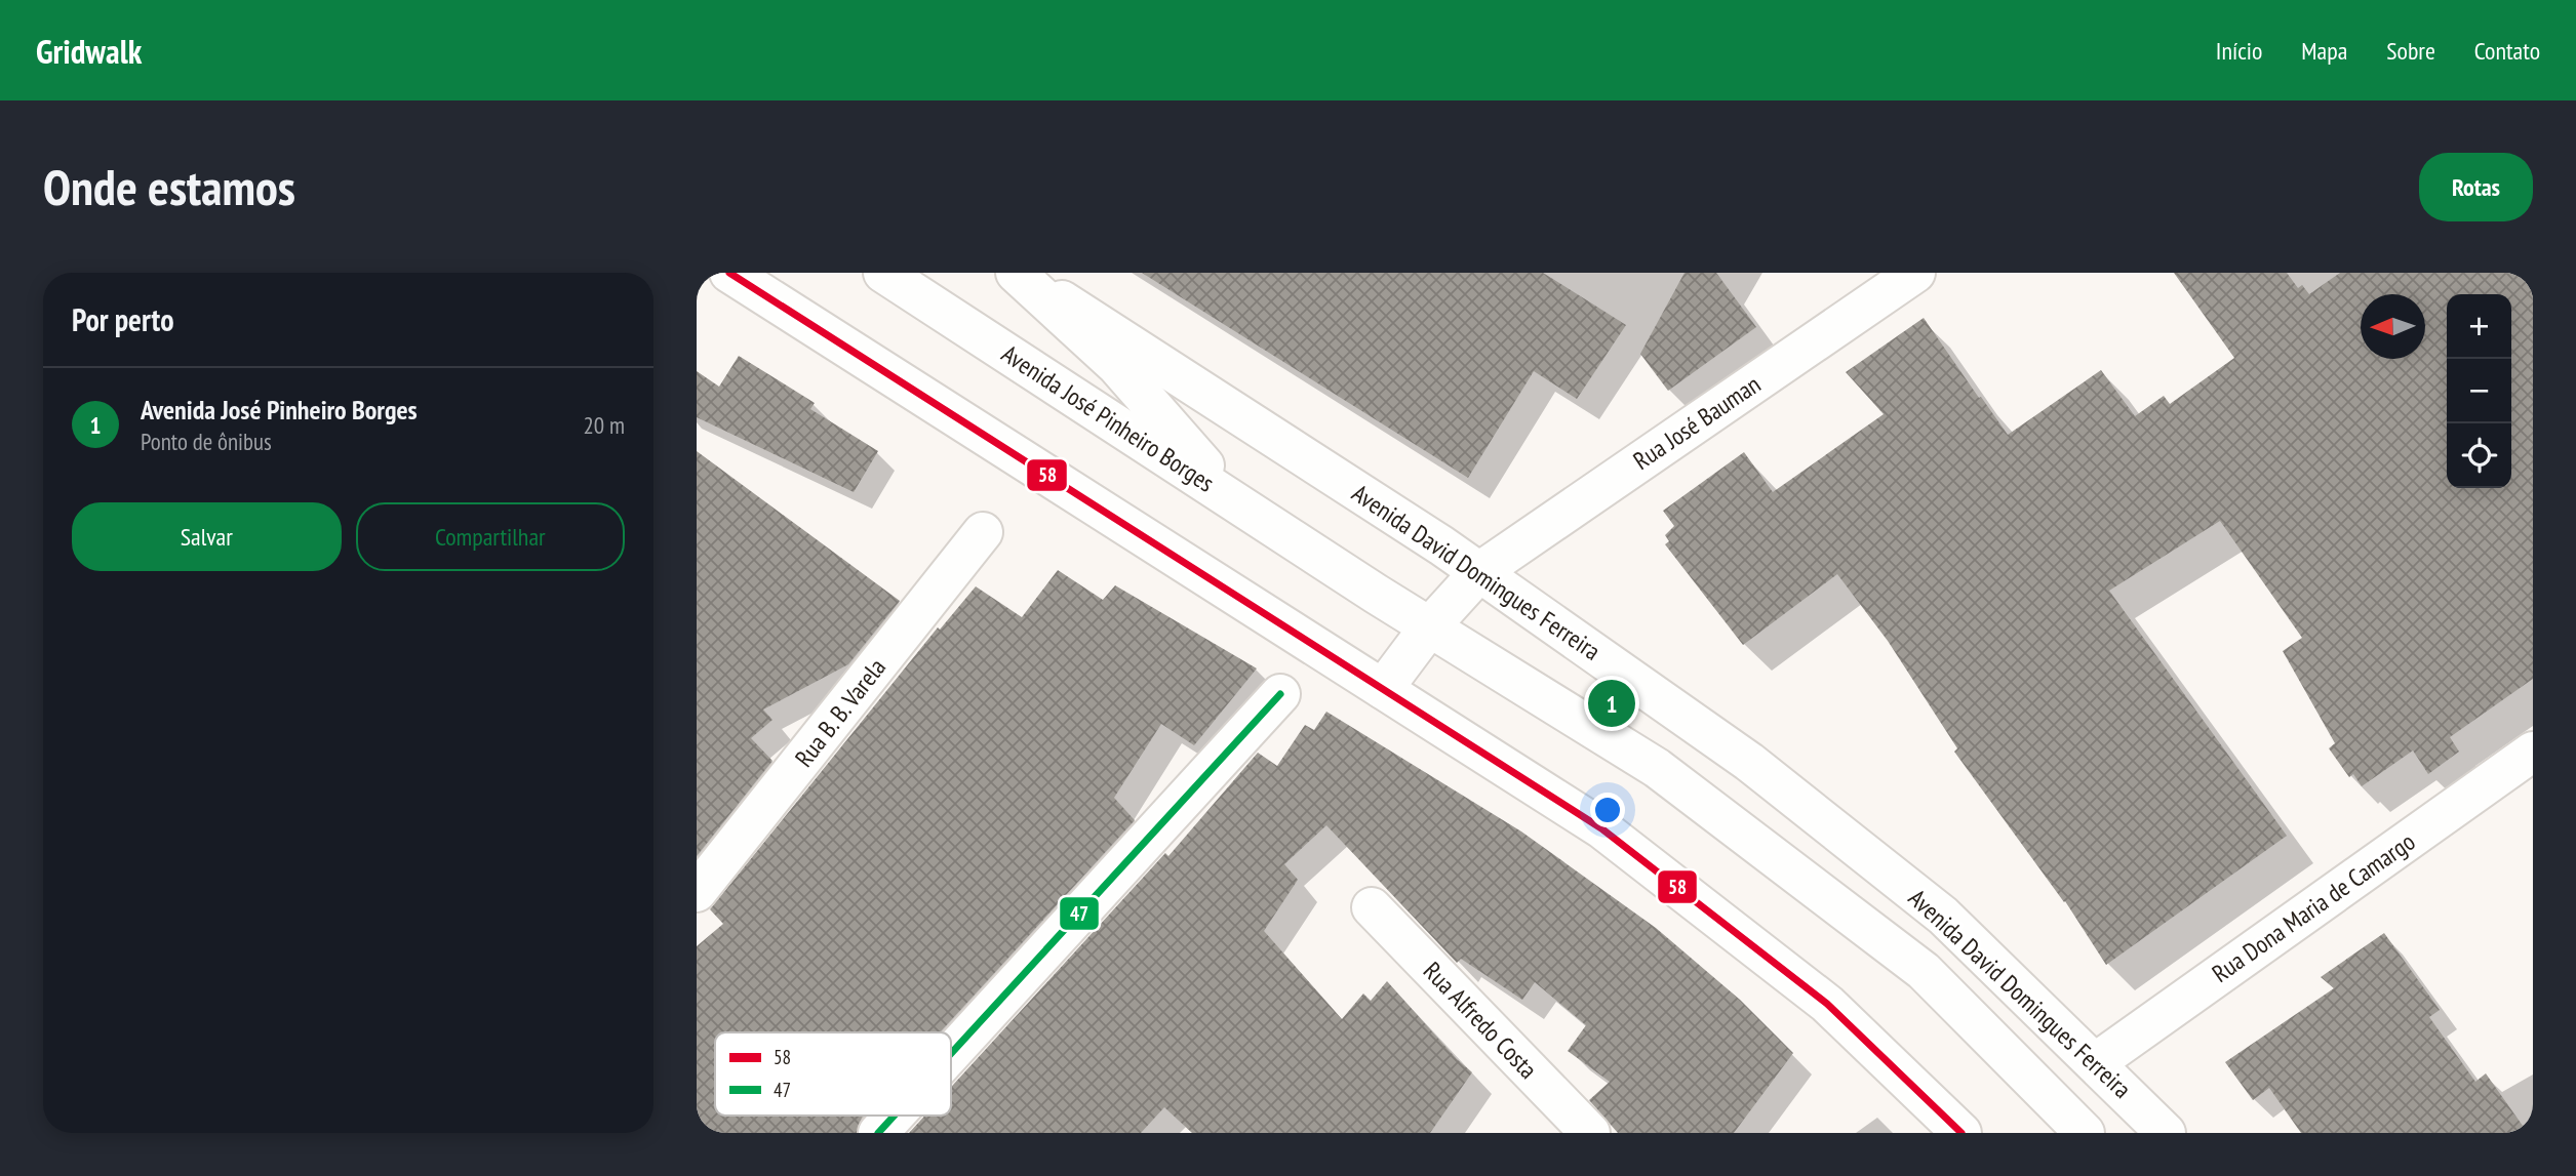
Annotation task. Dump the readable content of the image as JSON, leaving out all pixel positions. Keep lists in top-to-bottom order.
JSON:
{
  "streets": {
    "street": [
      "Avenida José Pinheiro Borges",
      "Rua José Bauman",
      "Avenida David Domingues Ferreira",
      "Rua B. B. Varela",
      "Rua Dona Maria de Camargo",
      "Rua Alfredo Costa"
    ]
  },
  "crossings": [
    ["Avenida José Pinheiro Borges", "Rua José Bauman"],
    ["Rua José Bauman", "Avenida David Domingues Ferreira"],
    ["Avenida David Domingues Ferreira", "Rua Dona Maria de Camargo"]
  ],
  "lines": ["transit line 58", "transit line 47"],
  "legend": ["58", "47"],
  "north": "left",
  "page": {
    "header": "Gridwalk",
    "nav": [
      "Início",
      "Mapa",
      "Sobre",
      "Contato"
    ],
    "buttons": [
      "Rotas",
      ["Salvar", "Compartilhar"]
    ],
    "title": "Onde estamos",
    "heading": "Por perto",
    "map_buttons": ["+", "−"],
    "list": [
      {
        "mark": "1",
        "name": "Avenida José Pinheiro Borges",
        "note": "Ponto de ônibus",
        "value": "20 m"
      }
    ],
    "pins": "1"
  }
}
